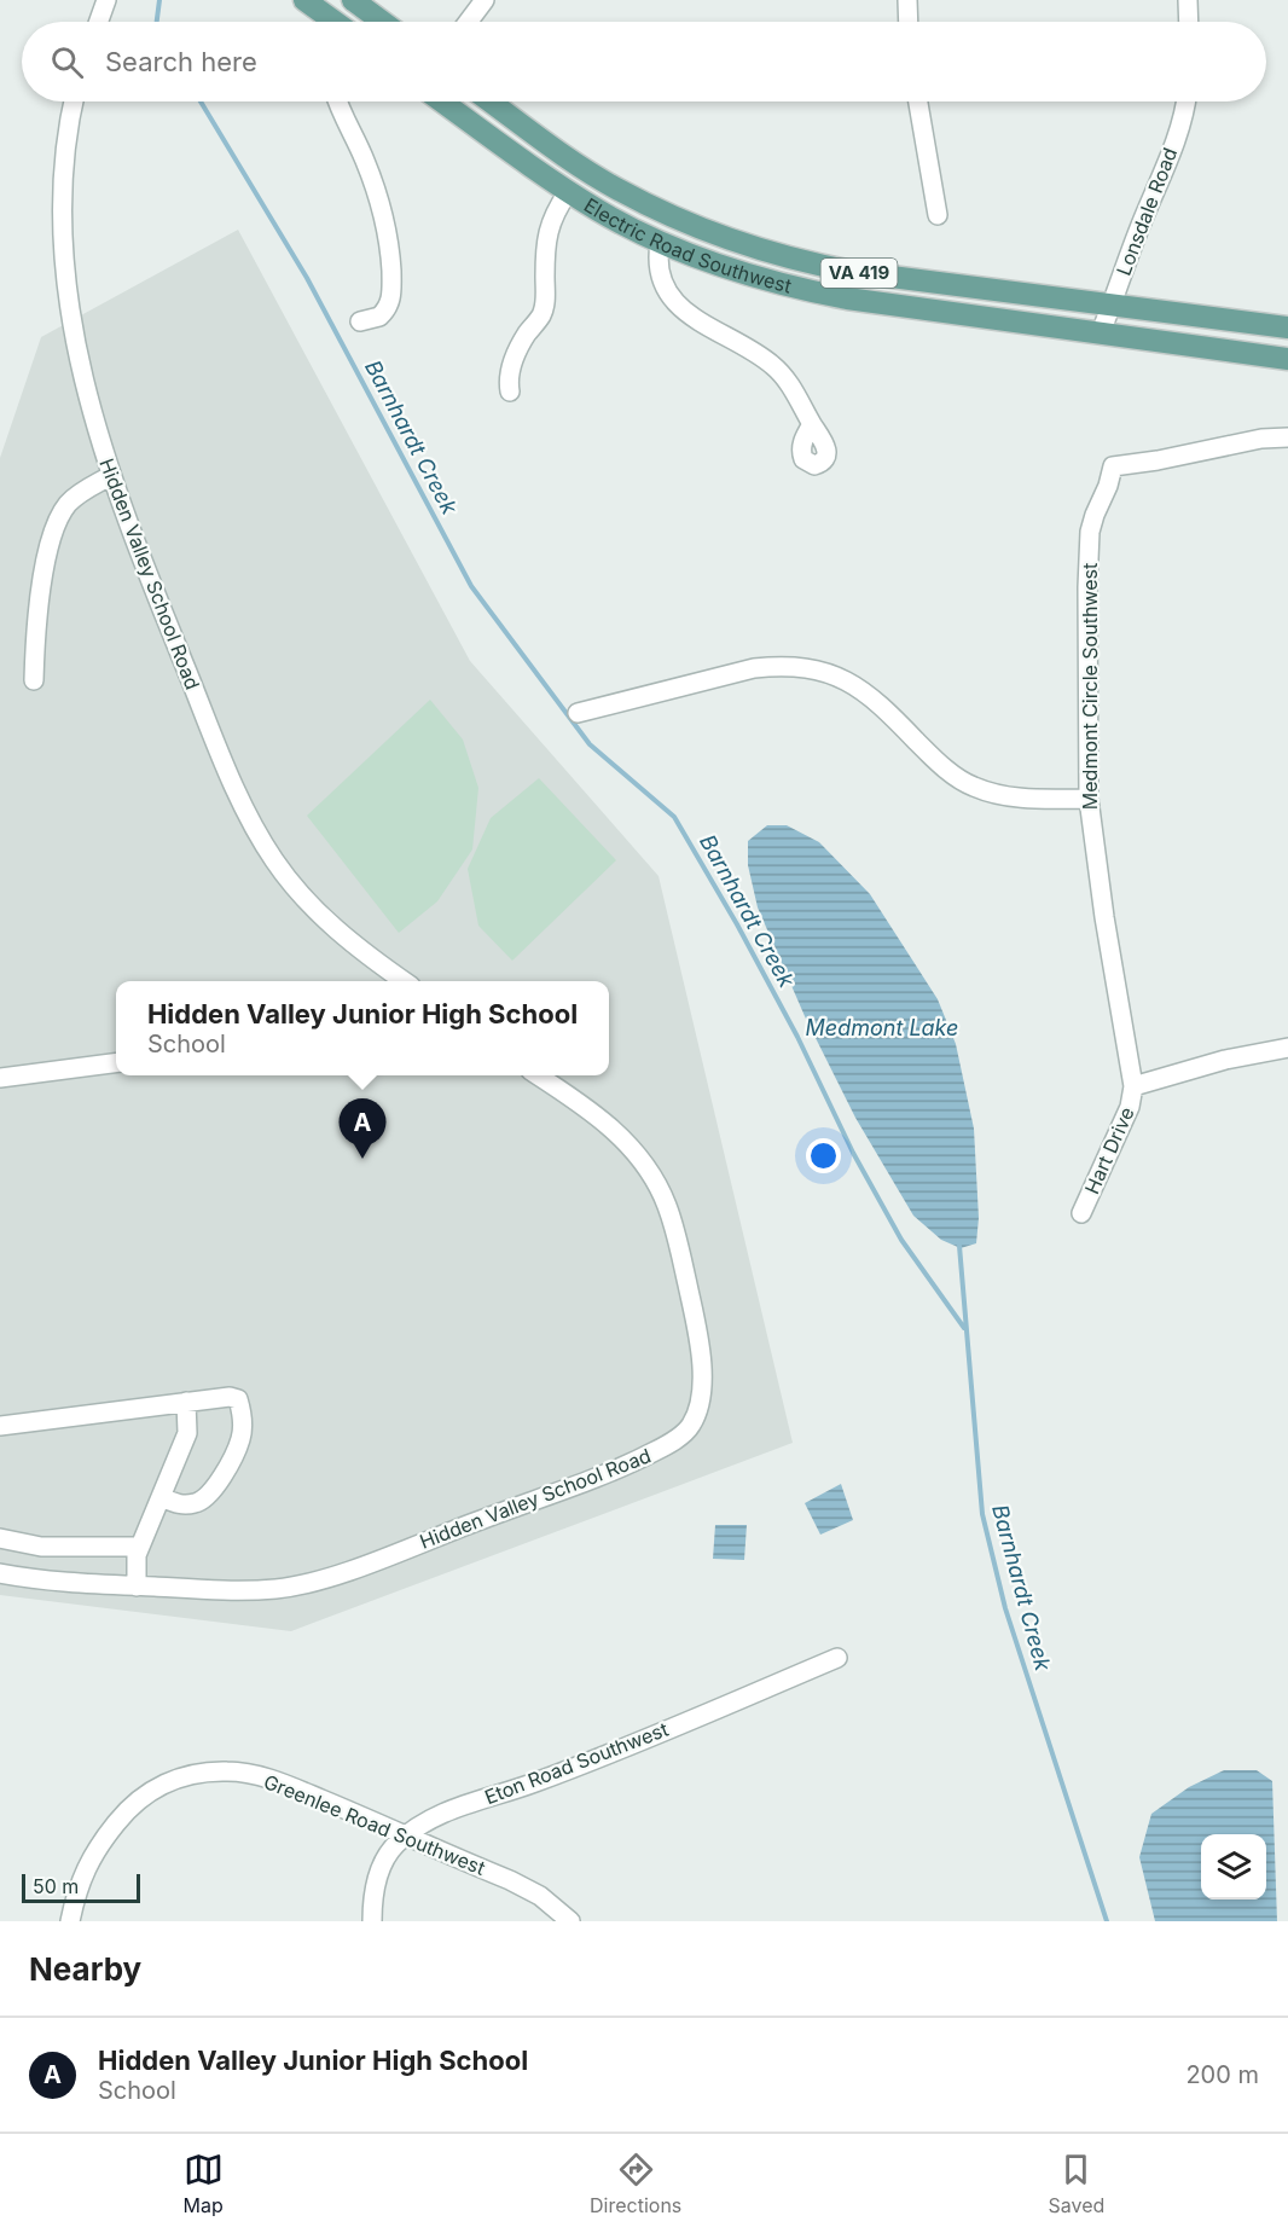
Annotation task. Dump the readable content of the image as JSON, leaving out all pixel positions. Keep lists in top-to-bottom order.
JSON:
{
  "streets": {
    "main road": ["Electric Road Southwest", "VA 419"],
    "street": [
      "Lonsdale Road",
      "Hidden Valley School Road",
      "Medmont Circle Southwest",
      "Hart Drive",
      "Eton Road Southwest",
      "Greenlee Road Southwest"
    ]
  },
  "crossings": [
    ["Lonsdale Road", "Electric Road Southwest"],
    ["Medmont Circle Southwest", "Hart Drive"],
    ["Eton Road Southwest", "Greenlee Road Southwest"]
  ],
  "water": ["Barnhardt Creek", "Medmont Lake"],
  "scale_bar": "50 m",
  "page": {
    "search": "Search here",
    "popup": ["Hidden Valley Junior High School", "School"],
    "pins": "A",
    "scale": "50 m",
    "heading": "Nearby",
    "list": [
      {
        "mark": "A",
        "name": "Hidden Valley Junior High School",
        "note": "School",
        "value": "200 m"
      }
    ],
    "nav": ["Map", "Directions", "Saved"]
  }
}
